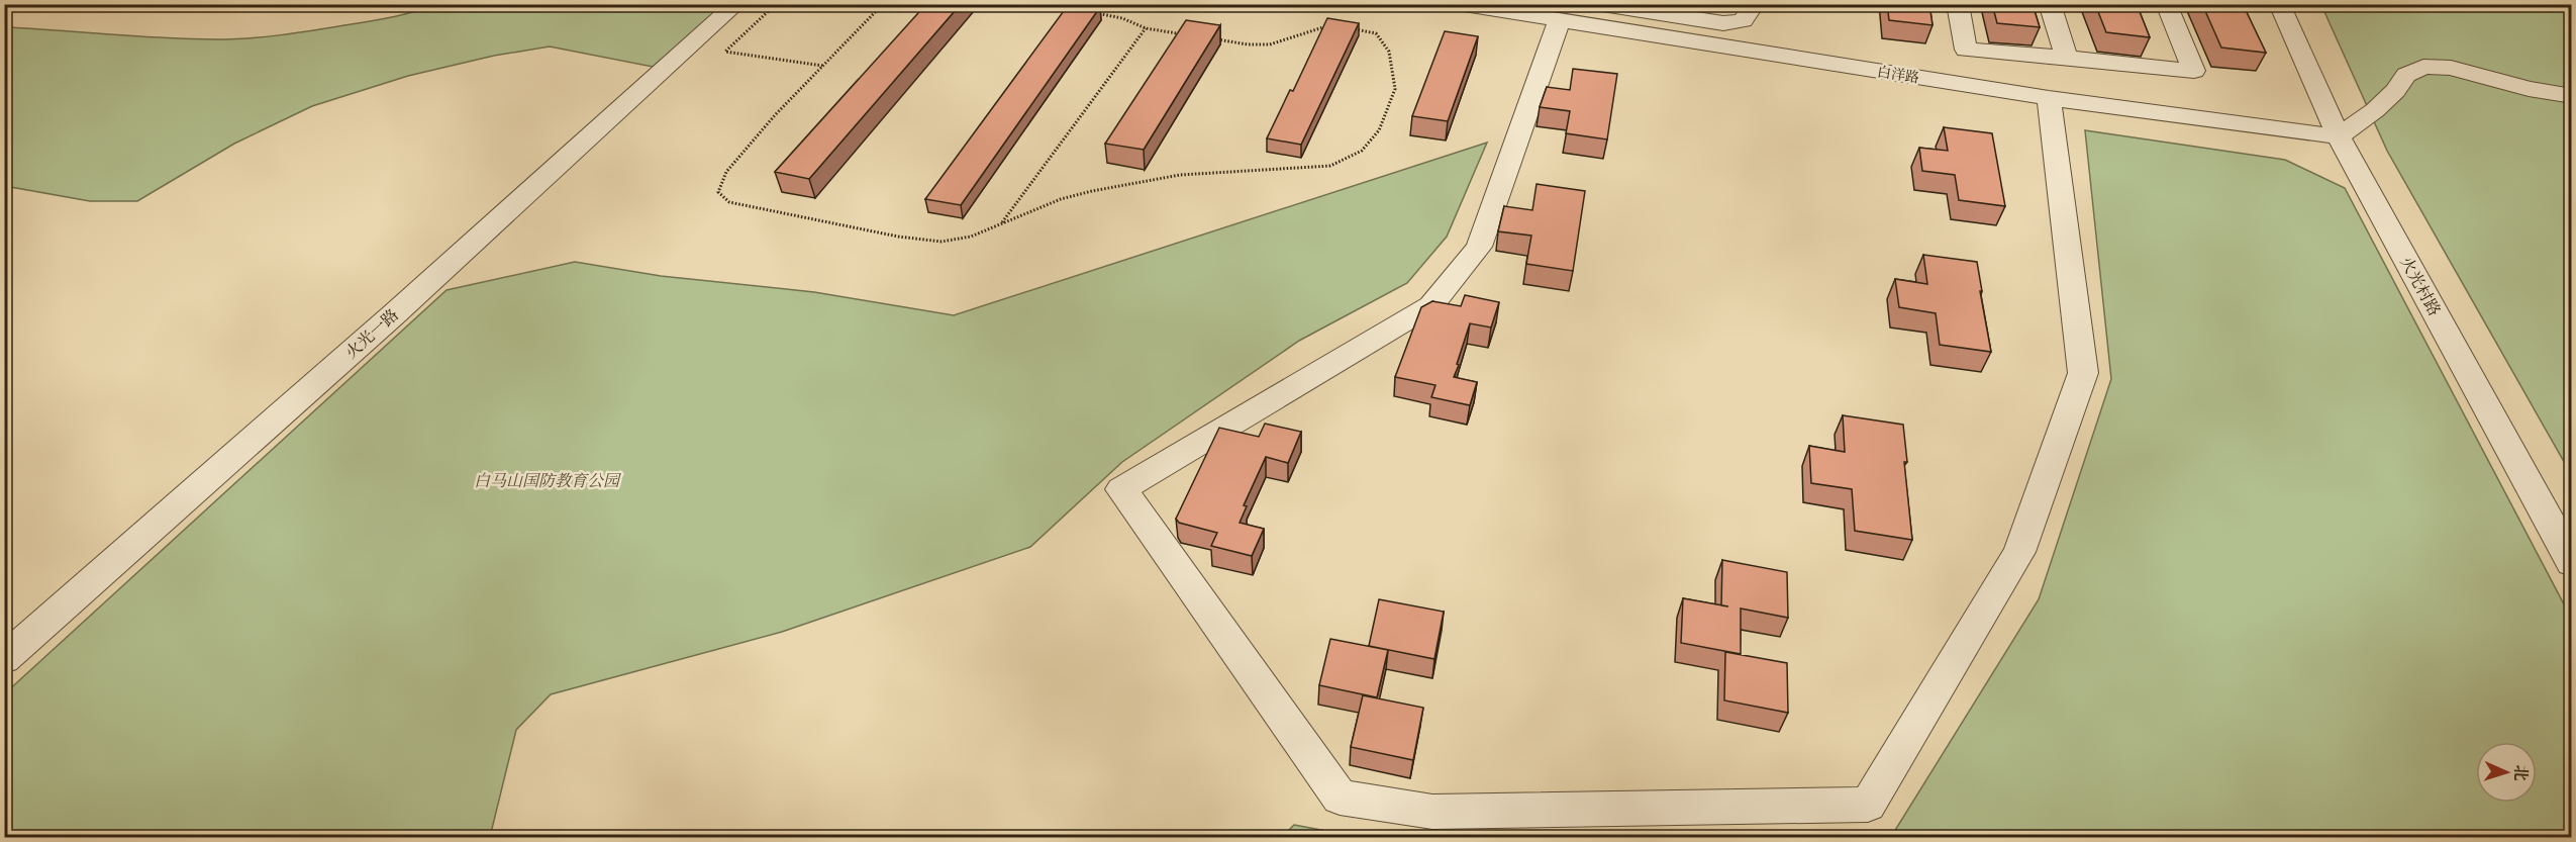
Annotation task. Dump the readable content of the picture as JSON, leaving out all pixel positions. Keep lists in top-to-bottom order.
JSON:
{
  "streets": {
    "street": ["白洋路", "火光村路", "火光一路"]
  },
  "crossings": [
    ["白洋路", "火光村路"]
  ],
  "parks": ["白马山国防教育公园"],
  "north": "right"
}
